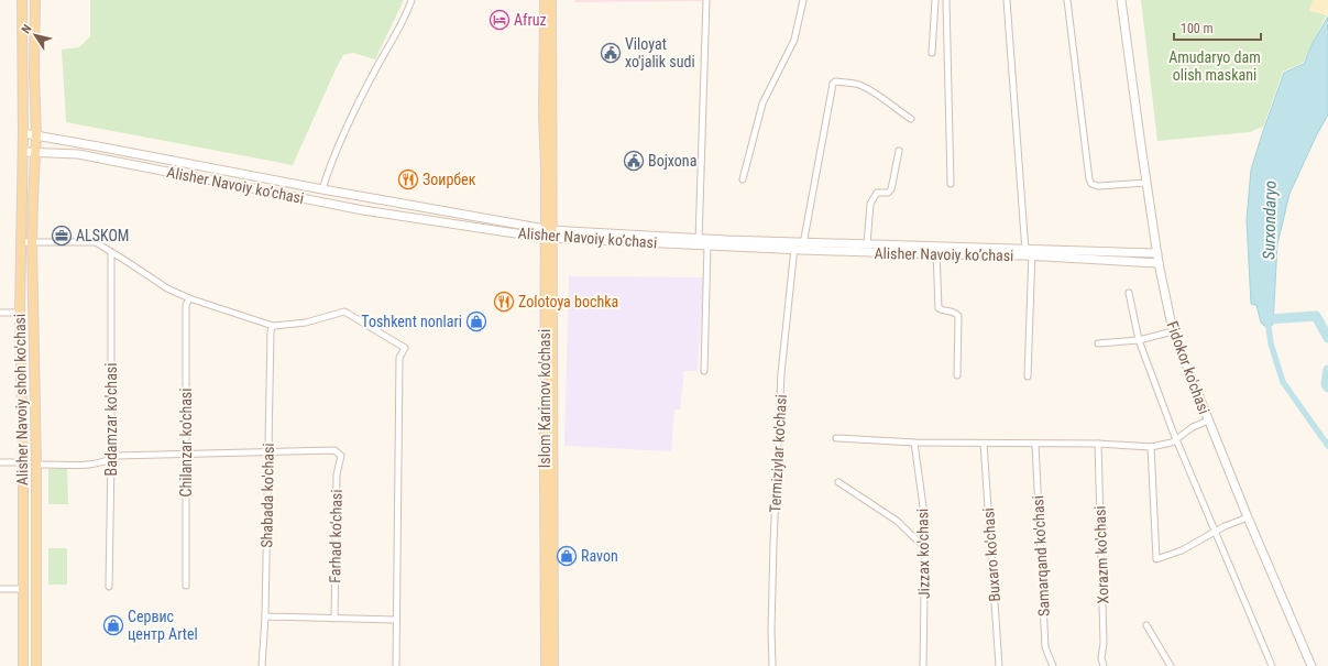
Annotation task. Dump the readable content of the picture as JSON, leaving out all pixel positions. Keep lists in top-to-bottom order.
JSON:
{
  "streets": {
    "main road": [
      "Alisher Navoiy ko’chasi",
      "Fidokor ko'chasi",
      "Islom Karimov ko'chasi",
      "Alisher Navoiy shoh ko'chasi"
    ],
    "street": [
      "Badamzar ko'chasi",
      "Chilanzar ko'chasi",
      "Termiziylar ko'chasi",
      "Shabada ko'chasi",
      "Farhad ko'chasi",
      "Jizzax ko'chasi",
      "Buxaro ko'chasi",
      "Xorazm ko'chasi",
      "Samarqand ko'chasi"
    ]
  },
  "crossings": [
    ["Alisher Navoiy ko’chasi", "Fidokor ko'chasi"],
    ["Alisher Navoiy ko’chasi", "Islom Karimov ko'chasi"],
    ["Alisher Navoiy ko’chasi", "Alisher Navoiy shoh ko'chasi"],
    ["Alisher Navoiy ko’chasi", "Termiziylar ko'chasi"],
    ["Shabada ko'chasi", "Farhad ko'chasi"]
  ],
  "water": ["Surxondaryo"],
  "parks": ["Amudaryo dam olish maskani"],
  "places": {
    "hotel": ["Afruz"],
    "public building": ["Viloyat xo'jalik sudi", "Bojxona"],
    "restaurant": ["Зоирбек", "Zolotoya bochka"],
    "office": ["ALSKOM"],
    "shop": ["Toshkent nonlari", "Ravon", "Сервис центр Artel"]
  },
  "scale_bar": "100 m",
  "north": "top left"
}
